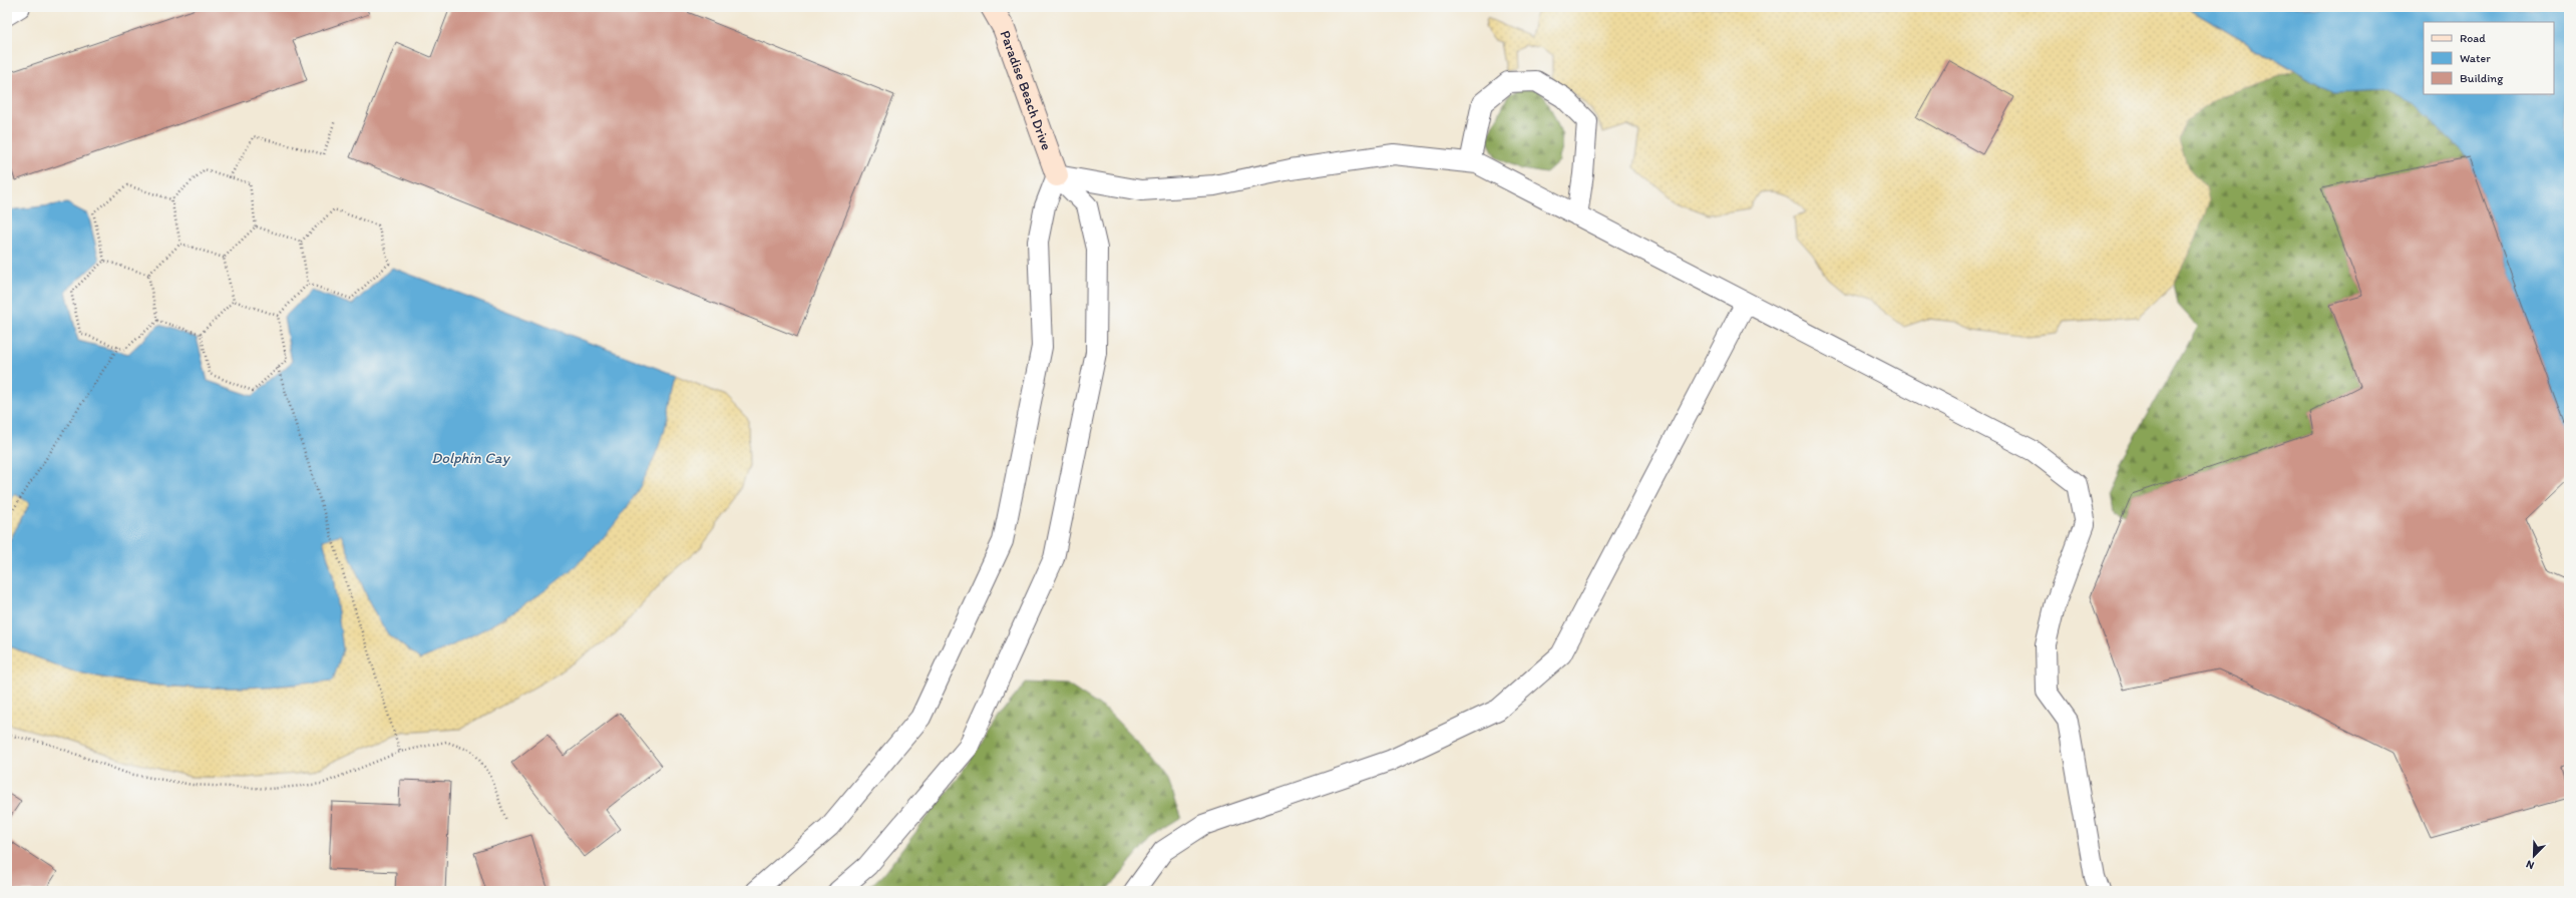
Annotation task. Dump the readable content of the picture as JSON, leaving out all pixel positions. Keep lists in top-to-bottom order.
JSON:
{
  "streets": {
    "street": ["Paradise Beach Drive"]
  },
  "water": ["Dolphin Cay"],
  "legend": ["Road", "Water", "Building"],
  "north": "bottom left"
}
